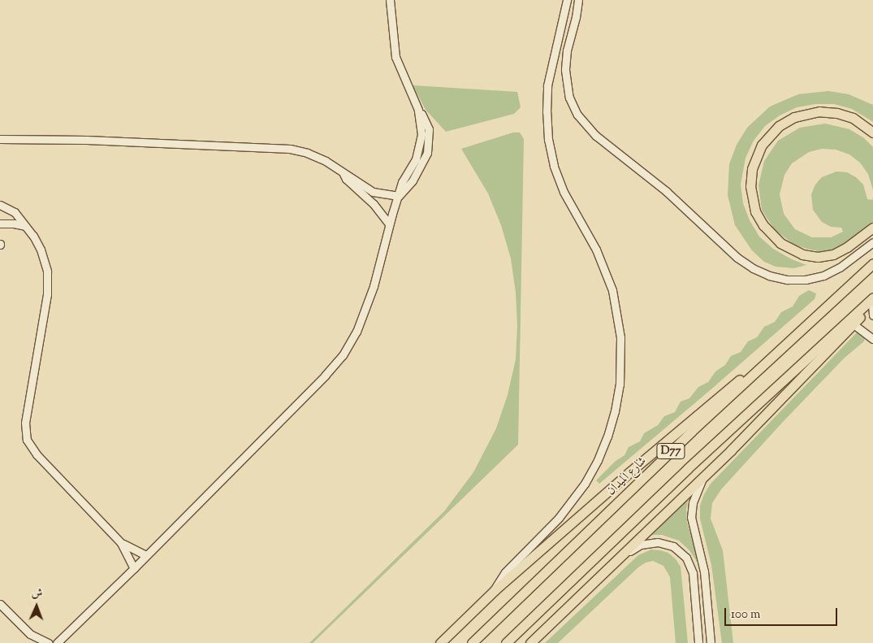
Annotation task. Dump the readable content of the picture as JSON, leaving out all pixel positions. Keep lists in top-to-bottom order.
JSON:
{
  "streets": {
    "main road": ["D77", "شارع الميدان"]
  },
  "scale_bar": "100 m",
  "north": "top"
}
